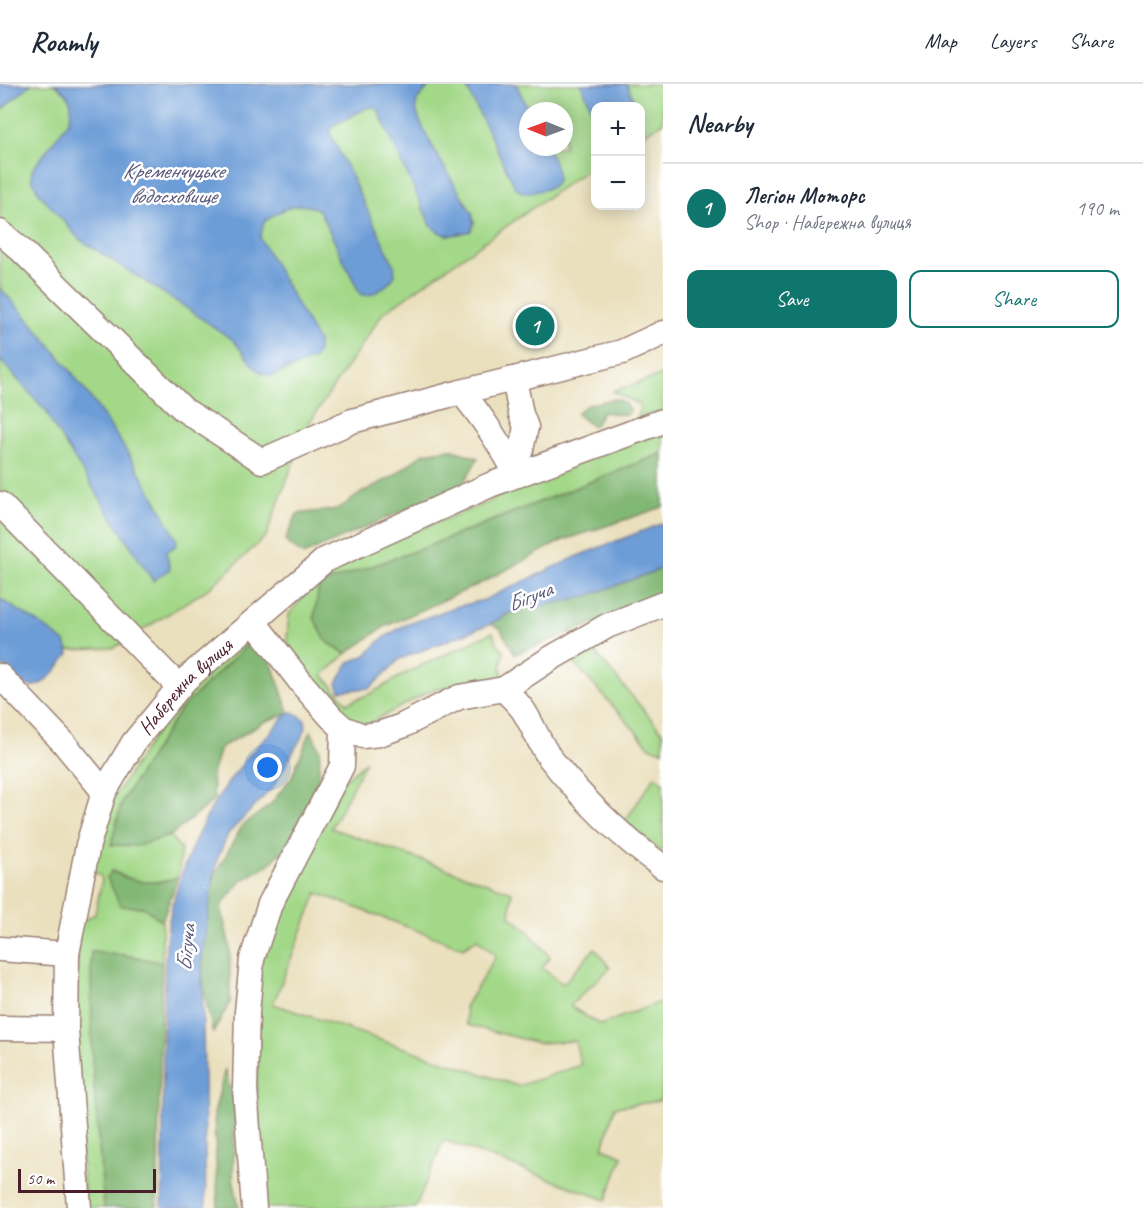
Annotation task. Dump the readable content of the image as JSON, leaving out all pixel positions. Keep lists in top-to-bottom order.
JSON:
{
  "streets": {
    "street": ["Набережна вулиця"]
  },
  "water": ["Кременчуцьке водосховище", "Бігуча"],
  "scale_bar": "50 m",
  "north": "left",
  "page": {
    "header": "Roamly",
    "nav": ["Map", "Layers", "Share"],
    "heading": "Nearby",
    "map_buttons": ["+", "−"],
    "list": [
      {
        "mark": "1",
        "name": "Легіон Моторс",
        "note": "Shop · Набережна вулиця",
        "value": "190 m"
      }
    ],
    "buttons": ["Save", "Share"],
    "pins": "1",
    "scale": "50 m"
  }
}
